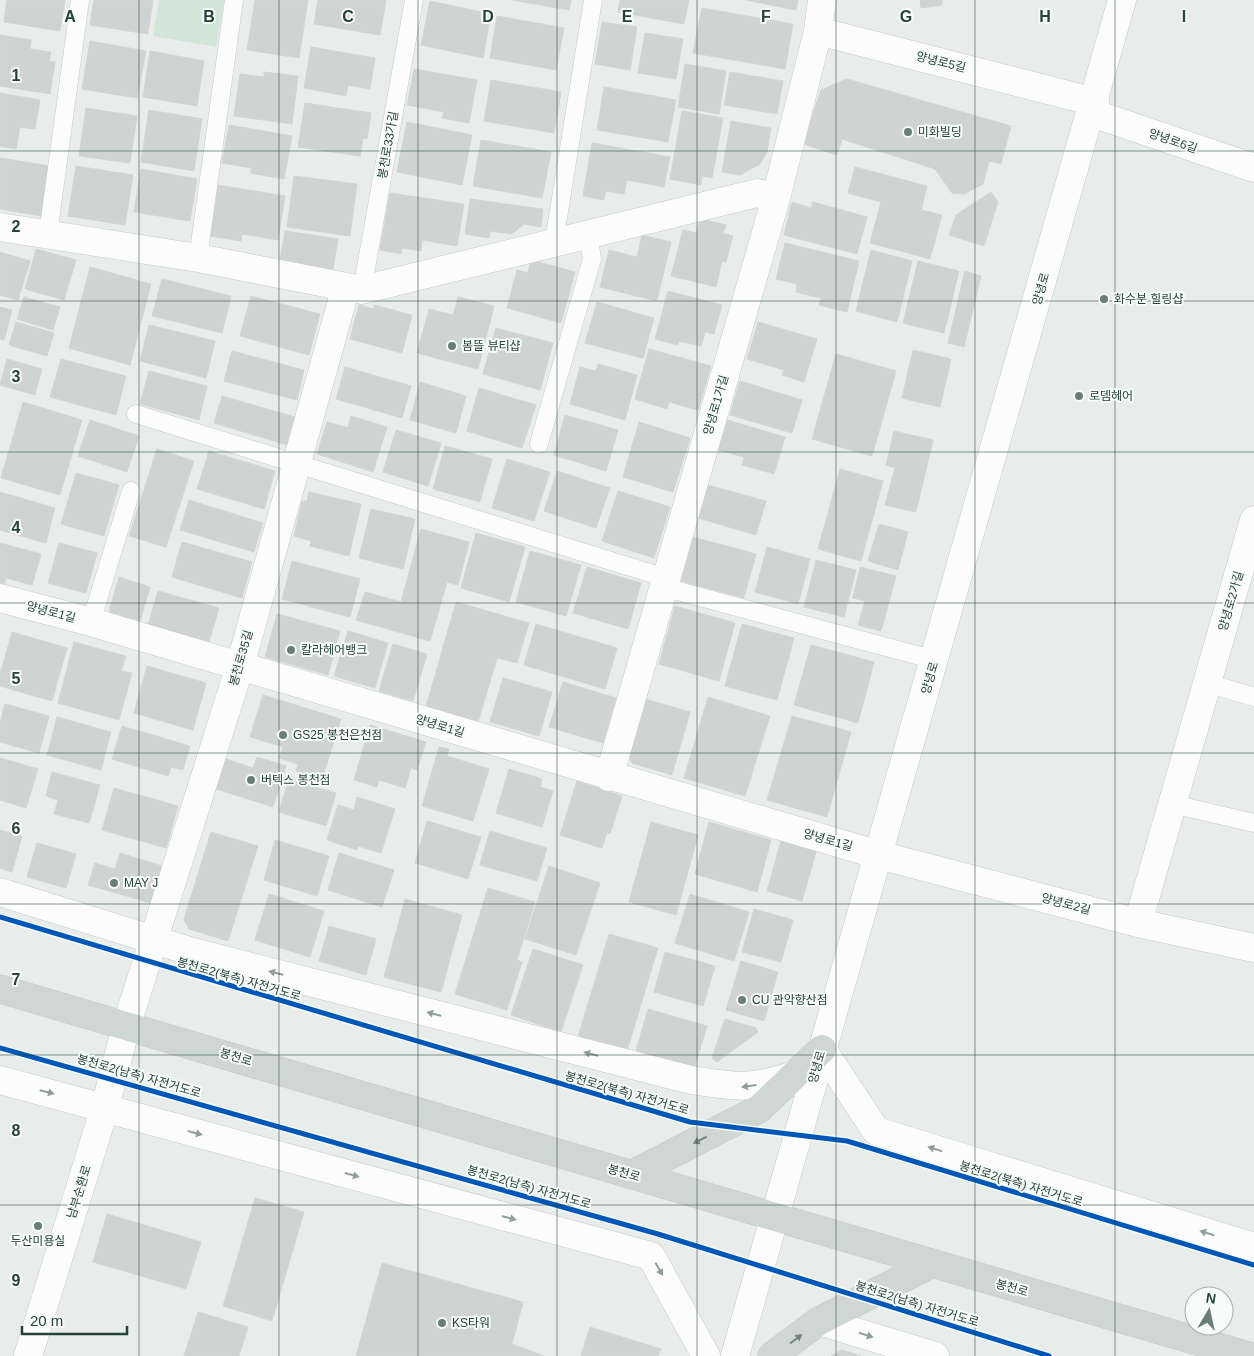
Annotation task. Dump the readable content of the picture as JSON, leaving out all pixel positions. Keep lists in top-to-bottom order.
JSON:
{
  "streets": {
    "main road": ["봉천로"],
    "street": [
      "양녕로5길",
      "양녕로6길",
      "양녕로",
      "양녕로1가길",
      "양녕로2가길",
      "양녕로1길",
      "봉천로35길",
      "양녕로2길",
      "남부순환로"
    ],
    "lane": ["봉천로33가길"],
    "cycle path": ["봉천로2(북측) 자전거도로", "봉천로2(남측) 자전거도로"]
  },
  "crossings": [
    ["양녕로5길", "양녕로6길"],
    ["양녕로5길", "양녕로"],
    ["양녕로5길", "양녕로1가길"],
    ["양녕로6길", "양녕로"],
    ["봉천로33가길", "봉천로35길"],
    ["양녕로", "양녕로1길"],
    ["양녕로", "양녕로2길"],
    ["양녕로", "봉천로"],
    ["양녕로1가길", "양녕로1길"],
    ["양녕로2가길", "양녕로2길"],
    ["양녕로1길", "봉천로35길"],
    ["양녕로1길", "양녕로2길"],
    ["봉천로35길", "봉천로"],
    ["봉천로35길", "남부순환로"],
    ["봉천로", "남부순환로"]
  ],
  "places": [
    "미화빌딩",
    "화수분 힐링샵",
    "봄뜰 뷰티샵",
    "로뎀헤어",
    "칼라헤어뱅크",
    "GS25 봉천은천점",
    "버텍스 봉천점",
    "MAY J",
    "CU 관악향산점",
    "두산미용실",
    "KS타워"
  ],
  "scale_bar": "20 m",
  "north": "top",
  "grid": {
    "columns": [
      "A",
      "B",
      "C",
      "D",
      "E",
      "F",
      "G",
      "H",
      "I"
    ],
    "rows": [
      "1",
      "2",
      "3",
      "4",
      "5",
      "6",
      "7",
      "8",
      "9"
    ]
  }
}
